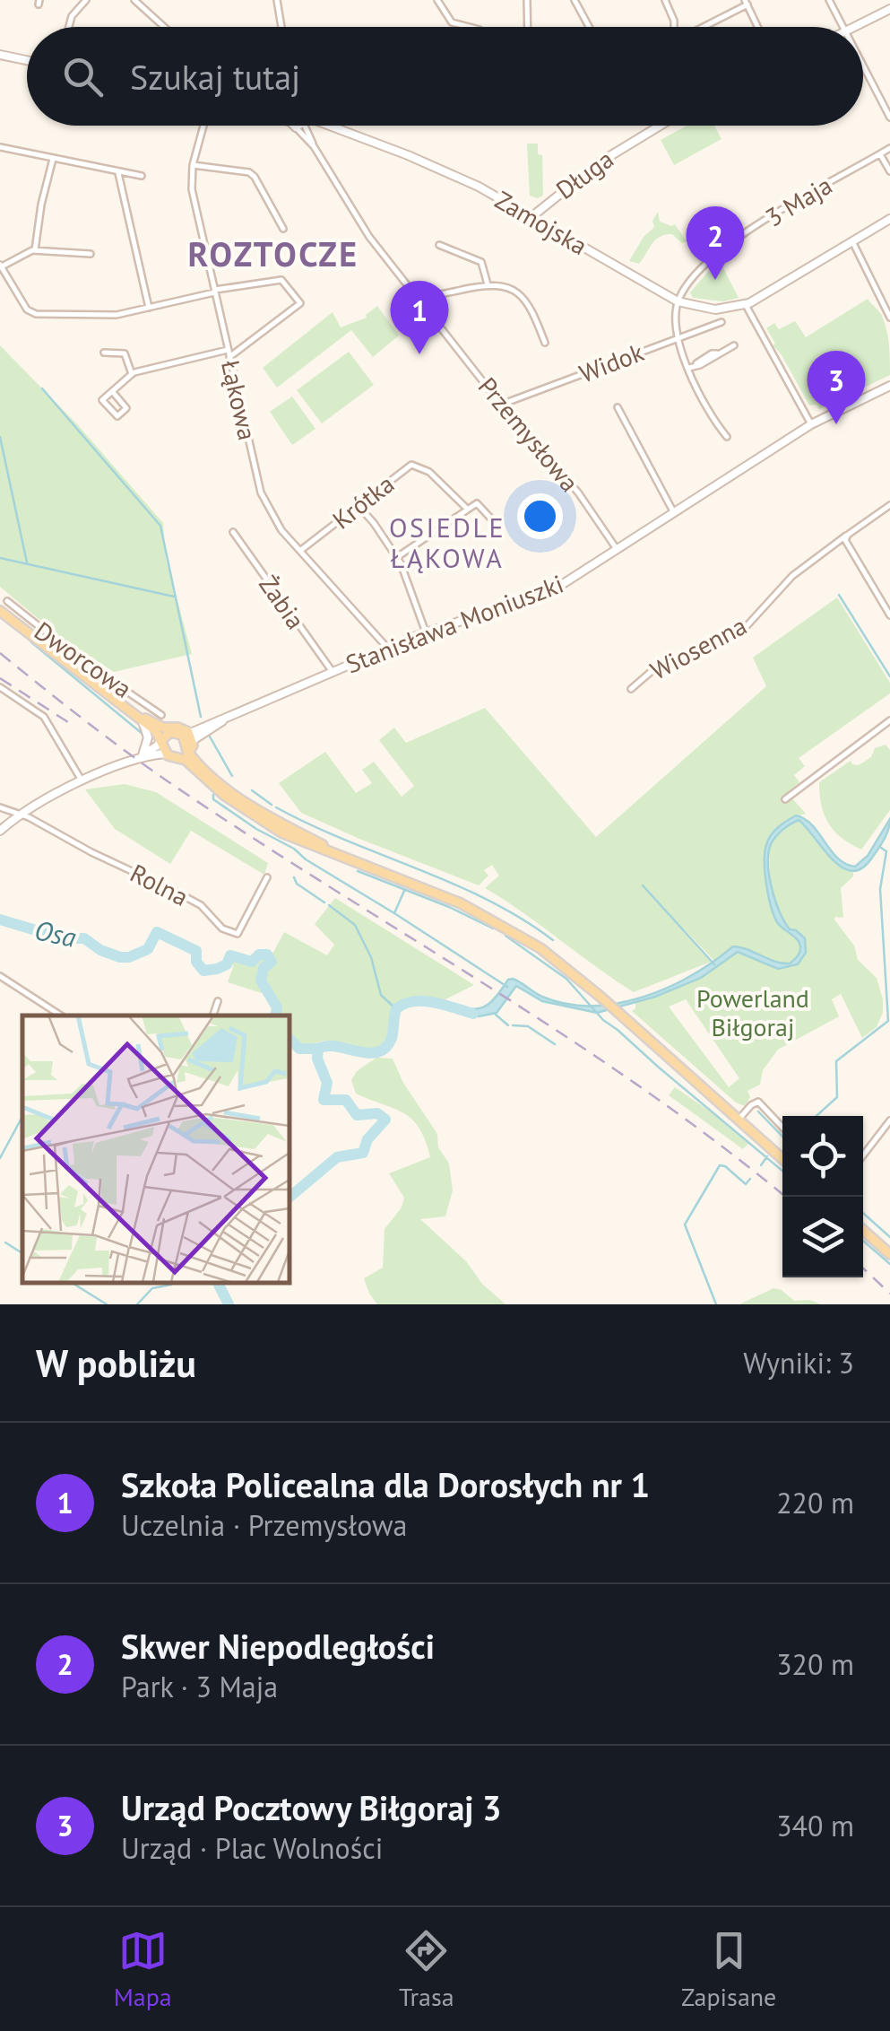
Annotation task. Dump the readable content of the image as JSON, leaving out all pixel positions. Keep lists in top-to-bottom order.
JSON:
{
  "streets": {
    "street": [
      "Długa",
      "3 Maja",
      "Zamojska",
      "Widok",
      "Łąkowa",
      "Przemysłowa",
      "Krótka",
      "Żabia",
      "Stanisława Moniuszki",
      "Wiosenna",
      "Dworcowa",
      "Rolna"
    ]
  },
  "crossings": [
    ["Długa", "Zamojska"],
    ["3 Maja", "Zamojska"],
    ["Widok", "Przemysłowa"],
    ["Łąkowa", "Krótka"],
    ["Łąkowa", "Stanisława Moniuszki"],
    ["Przemysłowa", "Stanisława Moniuszki"],
    ["Żabia", "Stanisława Moniuszki"]
  ],
  "districts": ["ROZTOCZE", "OSIEDLE ŁĄKOWA"],
  "water": ["Osa"],
  "parks": ["Powerland Biłgoraj"],
  "page": {
    "search": "Szukaj tutaj",
    "pins": ["2", "1", "3"],
    "heading": ["W pobliżu", "Wyniki: 3"],
    "list": [
      {
        "mark": "1",
        "name": "Szkoła Policealna dla Dorosłych nr 1",
        "note": "Uczelnia · Przemysłowa",
        "value": "220 m"
      },
      {
        "mark": "2",
        "name": "Skwer Niepodległości",
        "note": "Park · 3 Maja",
        "value": "320 m"
      },
      {
        "mark": "3",
        "name": "Urząd Pocztowy Biłgoraj 3",
        "note": "Urząd · Plac Wolności",
        "value": "340 m"
      }
    ],
    "nav": ["Mapa", "Trasa", "Zapisane"]
  }
}
